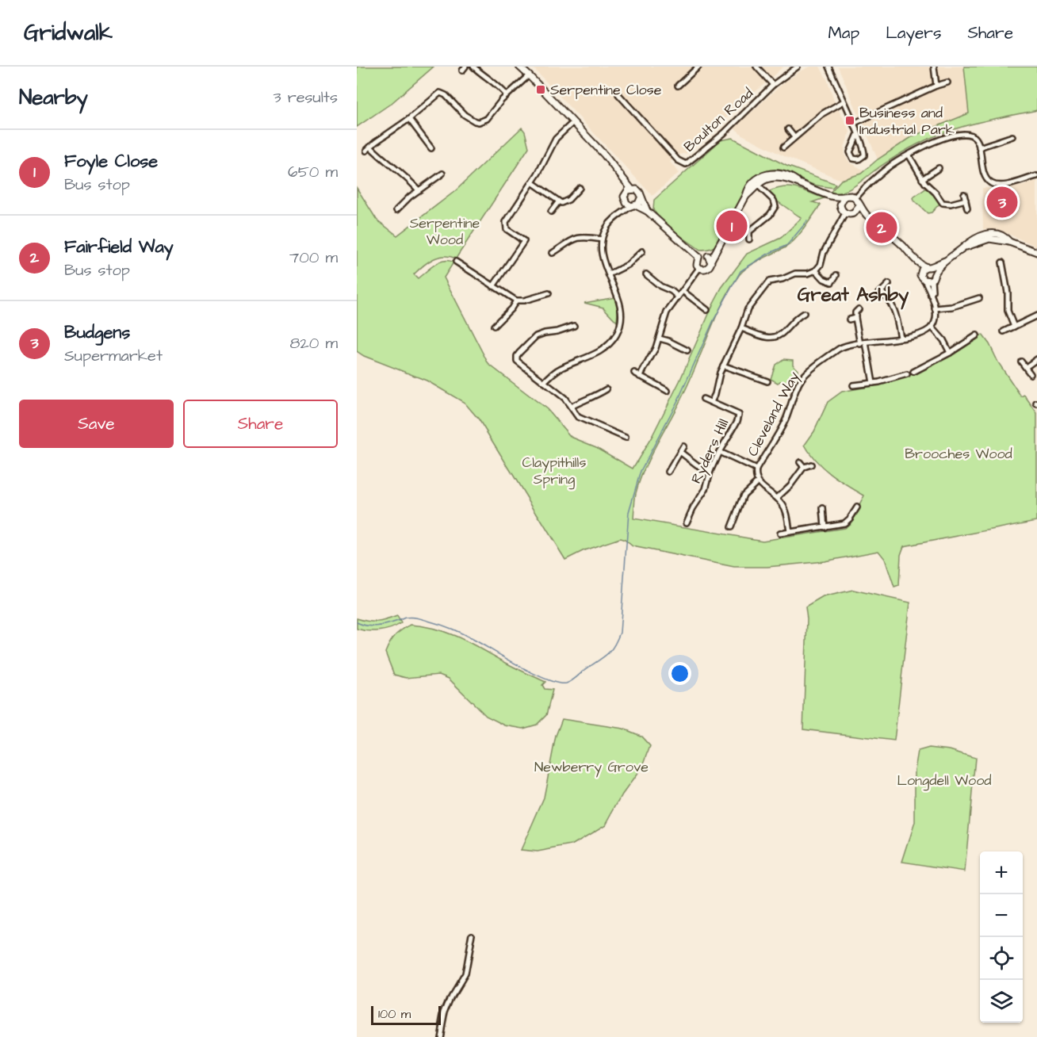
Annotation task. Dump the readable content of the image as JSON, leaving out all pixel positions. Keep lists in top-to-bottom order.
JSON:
{
  "streets": {
    "street": ["Boulton Road", "Cleveland Way", "Ryders Hill"]
  },
  "crossings": [
    ["Cleveland Way", "Ryders Hill"]
  ],
  "districts": ["Great Ashby"],
  "parks": [
    "Serpentine Wood",
    "Brooches Wood",
    "Claypithills Spring",
    "Newberry Grove",
    "Longdell Wood"
  ],
  "places": {
    "transit": ["Serpentine Close", "Business and Industrial Park"]
  },
  "scale_bar": "100 m",
  "page": {
    "header": "Gridwalk",
    "nav": ["Map", "Layers", "Share"],
    "heading": ["Nearby", "3 results"],
    "list": [
      {
        "mark": "1",
        "name": "Foyle Close",
        "note": "Bus stop",
        "value": "650 m"
      },
      {
        "mark": "2",
        "name": "Fairfield Way",
        "note": "Bus stop",
        "value": "700 m"
      },
      {
        "mark": "3",
        "name": "Budgens",
        "note": "Supermarket",
        "value": "820 m"
      }
    ],
    "pins": ["3", "1", "2"],
    "buttons": ["Save", "Share"],
    "map_buttons": ["+", "−"],
    "scale": "100 m"
  }
}
